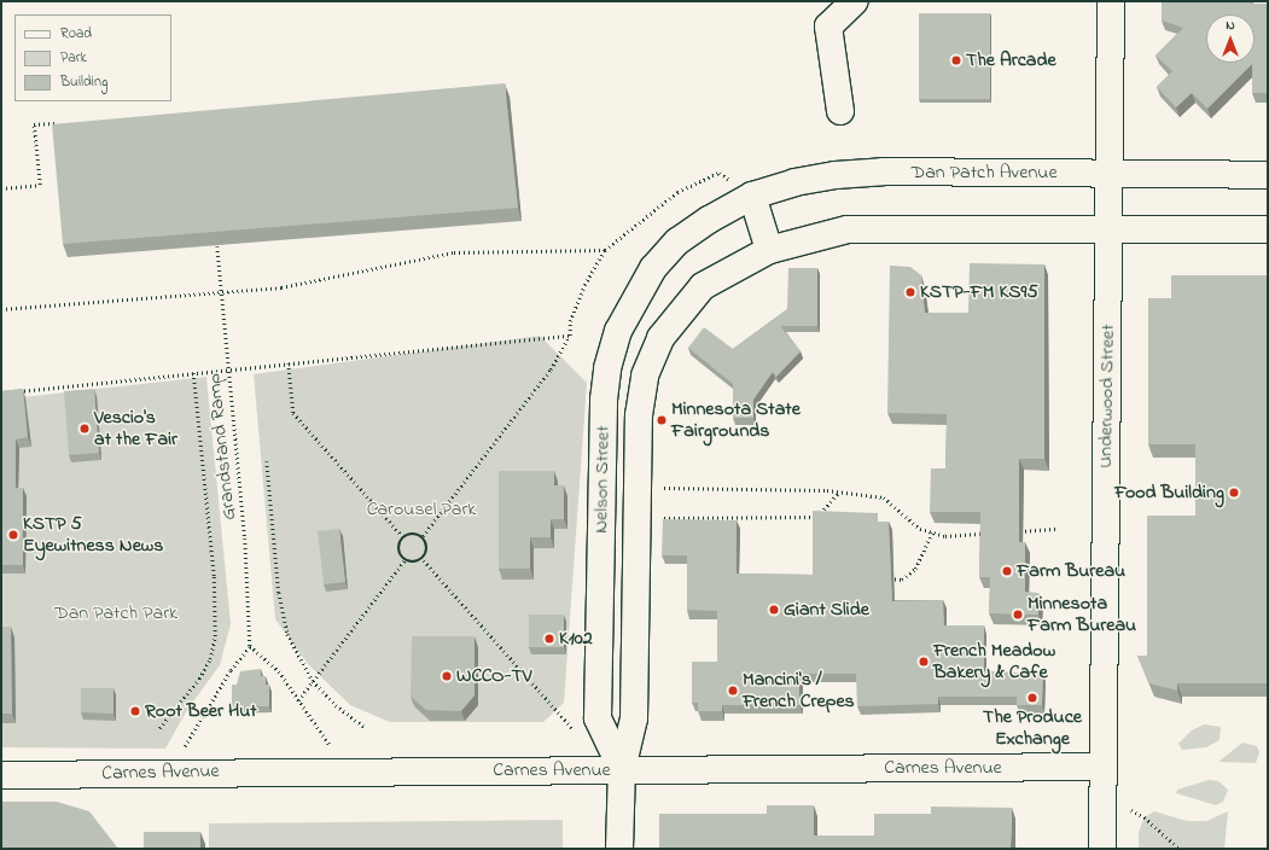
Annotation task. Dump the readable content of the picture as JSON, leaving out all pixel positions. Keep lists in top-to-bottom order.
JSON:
{
  "streets": {
    "street": [
      "Dan Patch Avenue",
      "Underwood Street",
      "Nelson Street",
      "Carnes Avenue"
    ],
    "path": ["Grandstand Ramp"]
  },
  "crossings": [
    ["Dan Patch Avenue", "Underwood Street"],
    ["Dan Patch Avenue", "Nelson Street"],
    ["Underwood Street", "Carnes Avenue"],
    ["Nelson Street", "Carnes Avenue"]
  ],
  "parks": ["Carousel Park", "Dan Patch Park"],
  "places": [
    "The Arcade",
    "KSTP-FM KS95",
    "Minnesota State Fairgrounds",
    "Vescio's at the Fair",
    "Food Building",
    "KSTP 5 Eyewitness News",
    "Farm Bureau",
    "Giant Slide",
    "Minnesota Farm Bureau",
    "K102",
    "French Meadow Bakery & Cafe",
    "WCCO-TV",
    "Mancini's / French Crepes",
    "The Produce Exchange",
    "Root Beer Hut"
  ],
  "legend": ["Road", "Park", "Building"],
  "north": "top"
}
